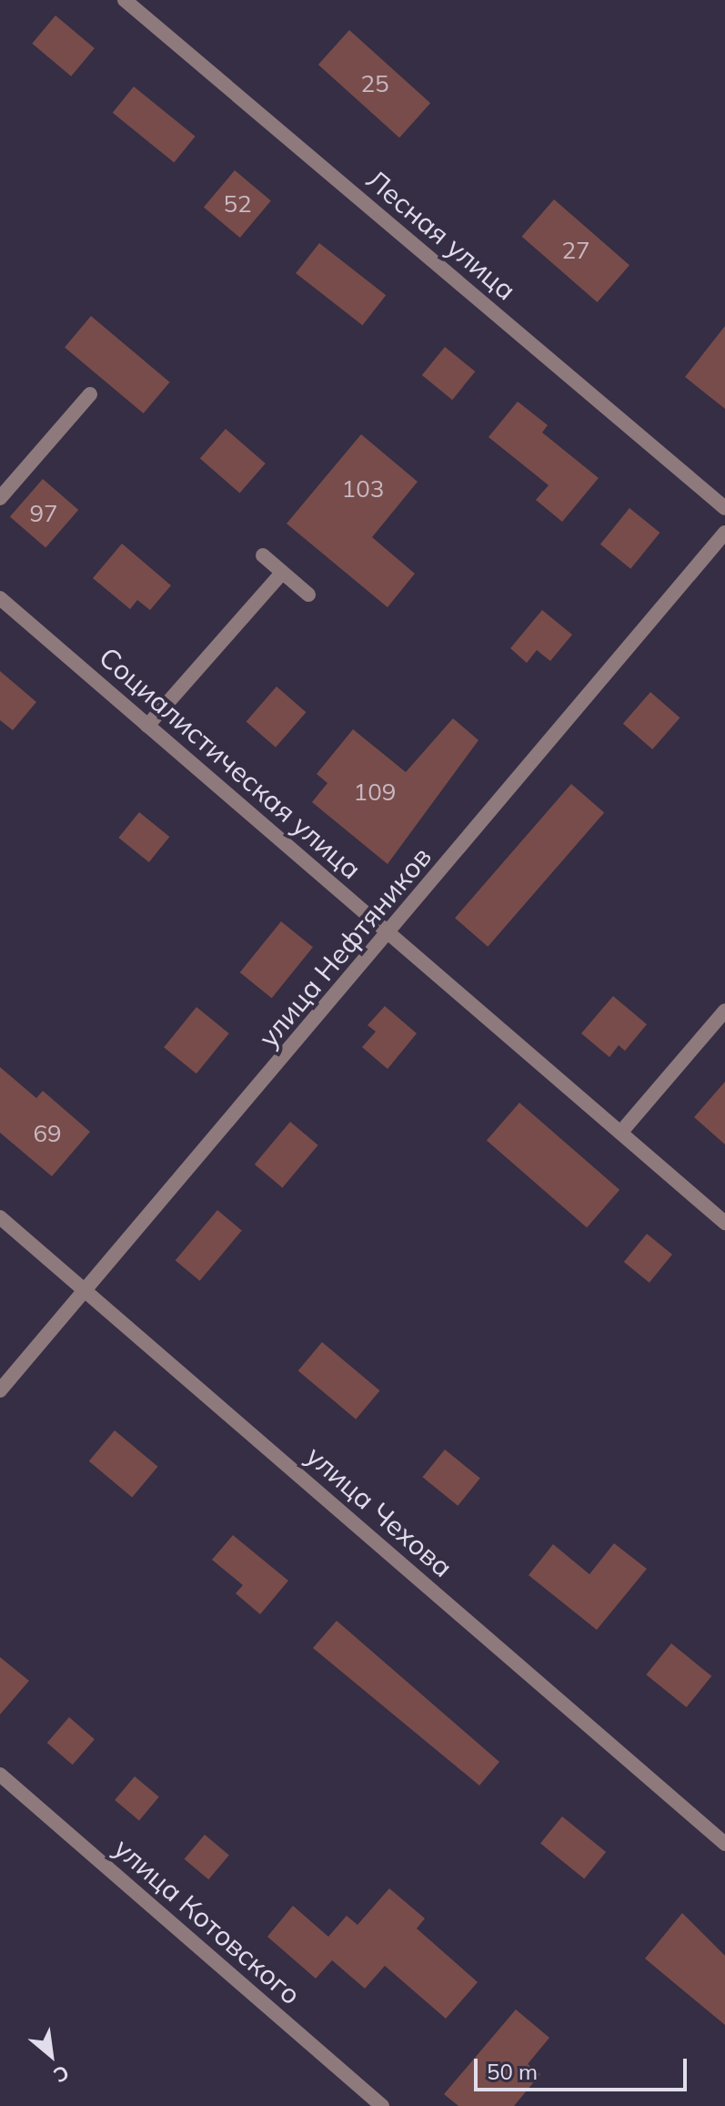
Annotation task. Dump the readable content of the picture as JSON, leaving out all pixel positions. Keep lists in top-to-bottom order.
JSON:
{
  "streets": {
    "street": [
      "Лесная улица",
      "Социалистическая улица",
      "улица Нефтяников",
      "улица Чехова",
      "улица Котовского"
    ]
  },
  "crossings": [
    ["Социалистическая улица", "улица Нефтяников"],
    ["улица Нефтяников", "улица Чехова"]
  ],
  "house_numbers": [
    "25",
    "52",
    "27",
    "103",
    "97",
    "109",
    "69"
  ],
  "scale_bar": "50 m",
  "north": "bottom right"
}
